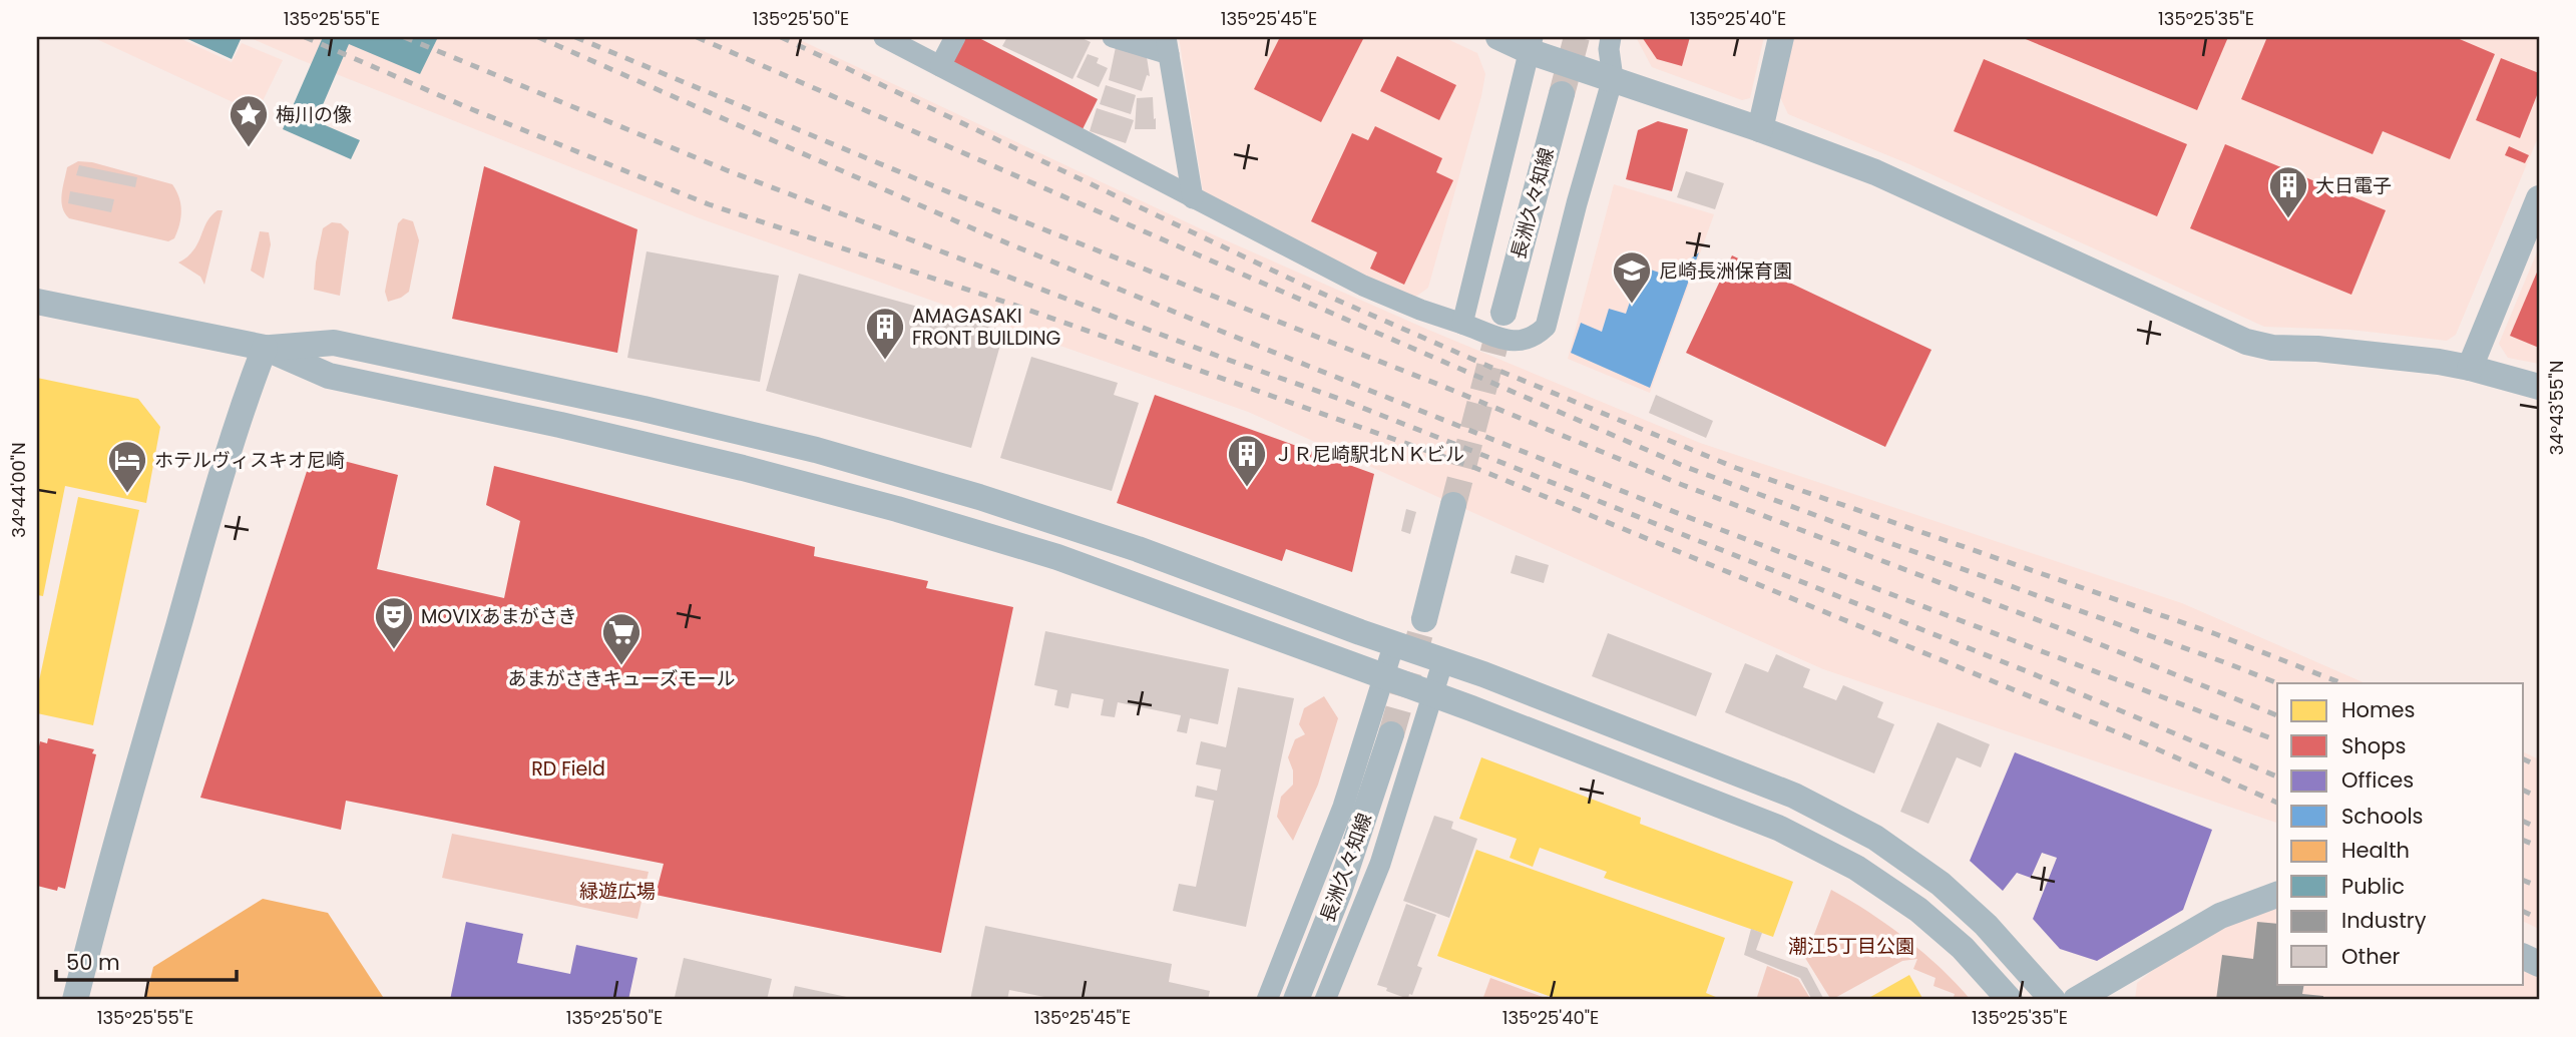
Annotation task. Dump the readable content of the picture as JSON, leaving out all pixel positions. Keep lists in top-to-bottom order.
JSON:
{
  "streets": {
    "street": ["長洲久々知線"]
  },
  "parks": ["RD Field", "緑遊広場", "潮江5丁目公園"],
  "places": {
    "place": ["梅川の像"],
    "building": ["大日電子", "AMAGASAKI FRONT BUILDING", "ＪＲ尼崎駅北ＮＫビル"],
    "school or university": ["尼崎長洲保育園"],
    "hotel": ["ホテルヴィスキオ尼崎"],
    "theatre": ["MOVIXあまがさき"],
    "supermarket": ["あまがさきキューズモール"]
  },
  "legend": [
    "Homes",
    "Shops",
    "Offices",
    "Schools",
    "Health",
    "Public",
    "Industry",
    "Other"
  ],
  "scale_bar": "50 m",
  "coordinates": [
    "135°25'55\"E",
    "135°25'50\"E",
    "135°25'45\"E",
    "135°25'40\"E",
    "135°25'35\"E",
    "34°43'55\"N",
    "34°44'00\"N"
  ]
}
